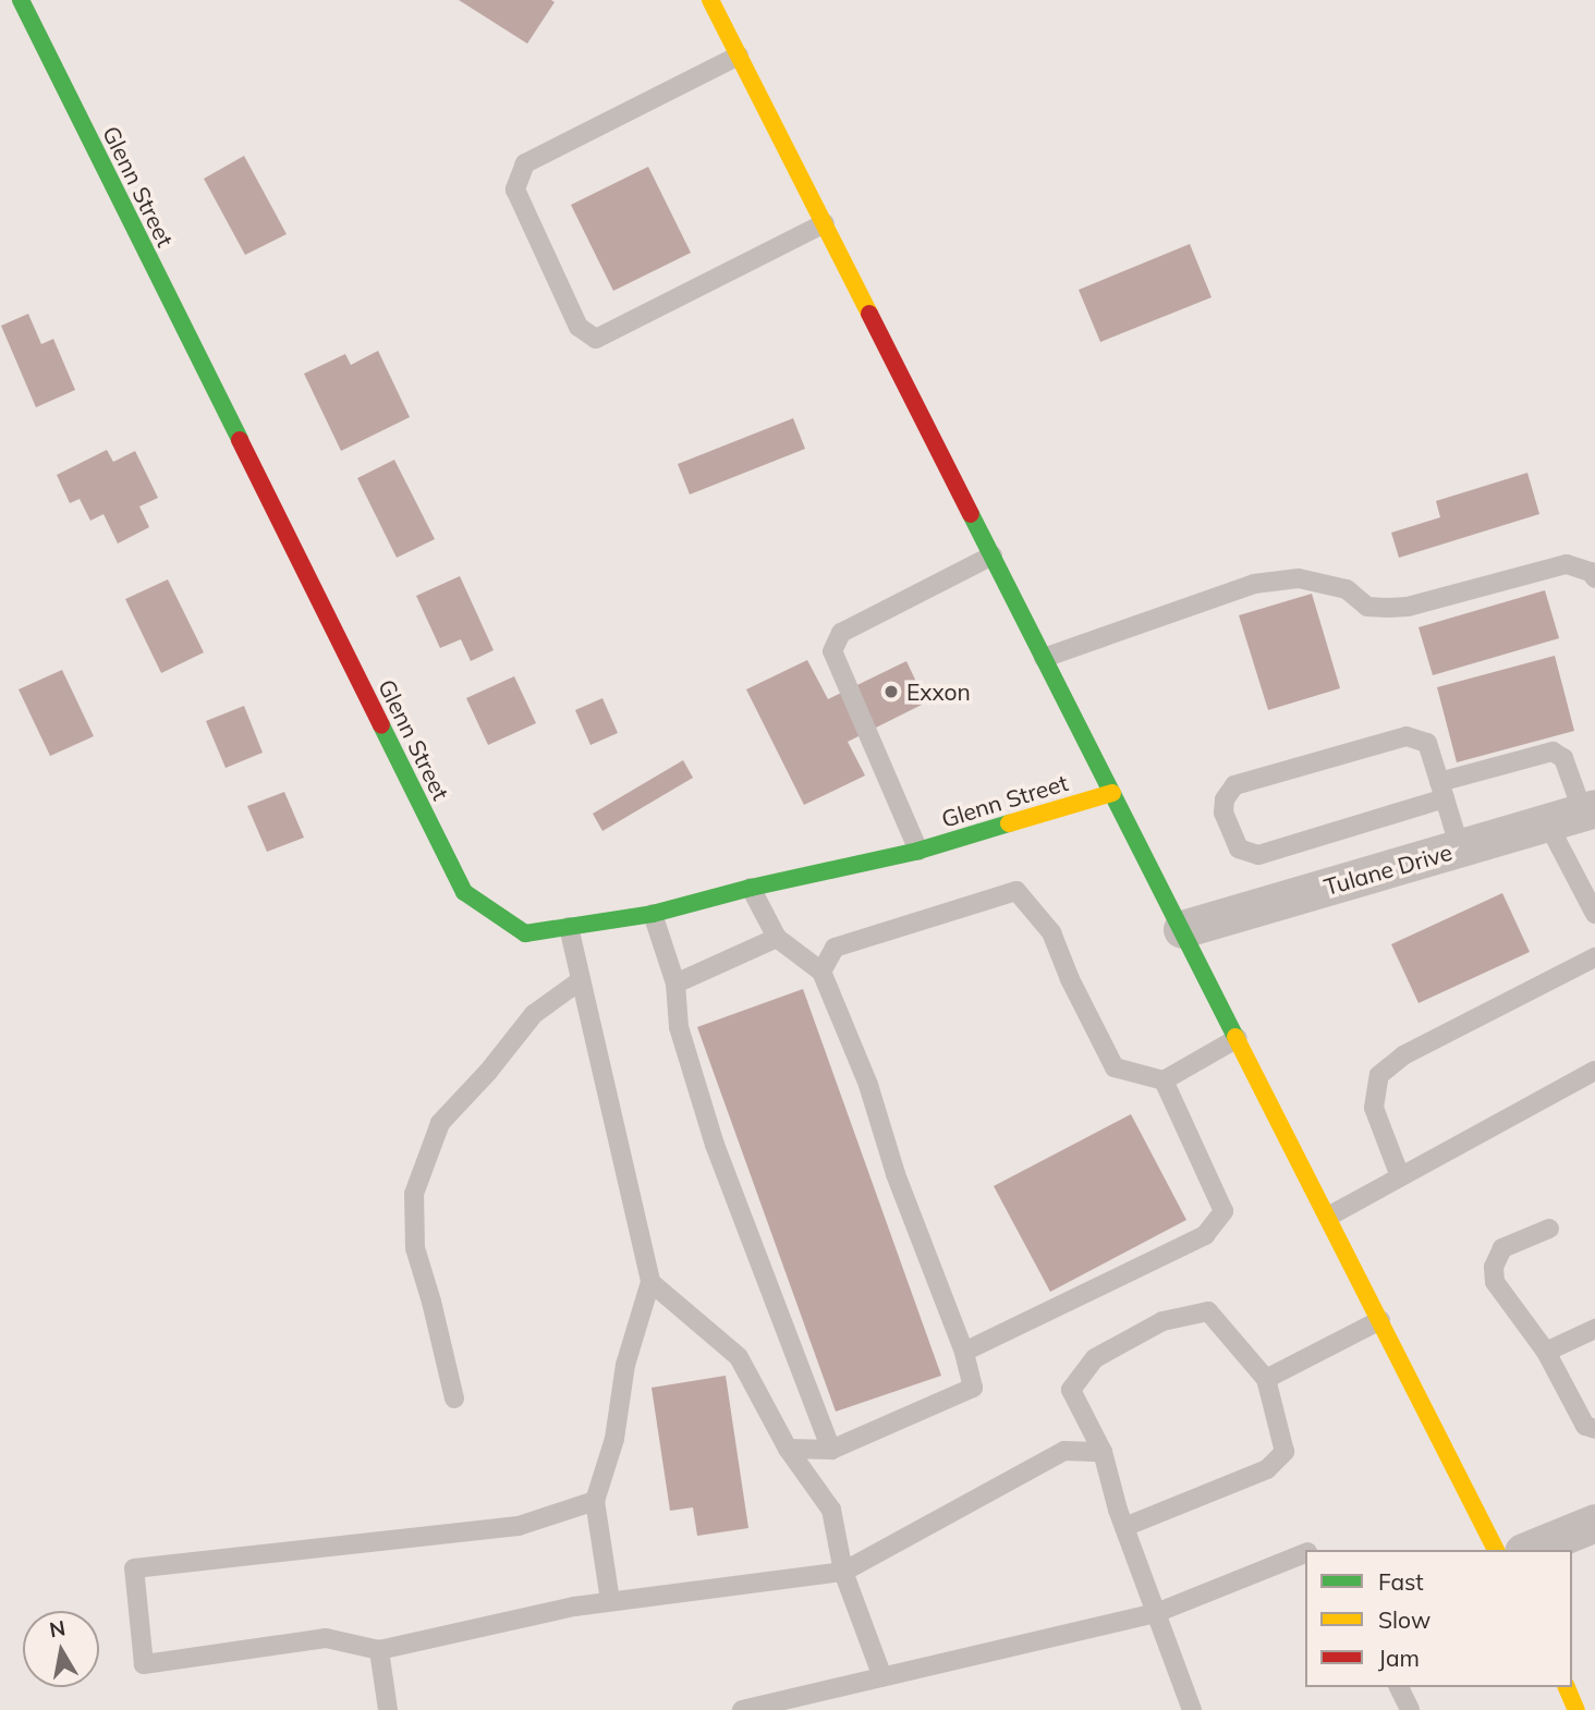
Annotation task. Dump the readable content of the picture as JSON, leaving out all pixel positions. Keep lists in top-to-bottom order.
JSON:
{
  "streets": {
    "main road": ["Glenn Street"],
    "street": ["Tulane Drive"]
  },
  "places": ["Exxon"],
  "legend": ["Fast", "Slow", "Jam"],
  "north": "top"
}
